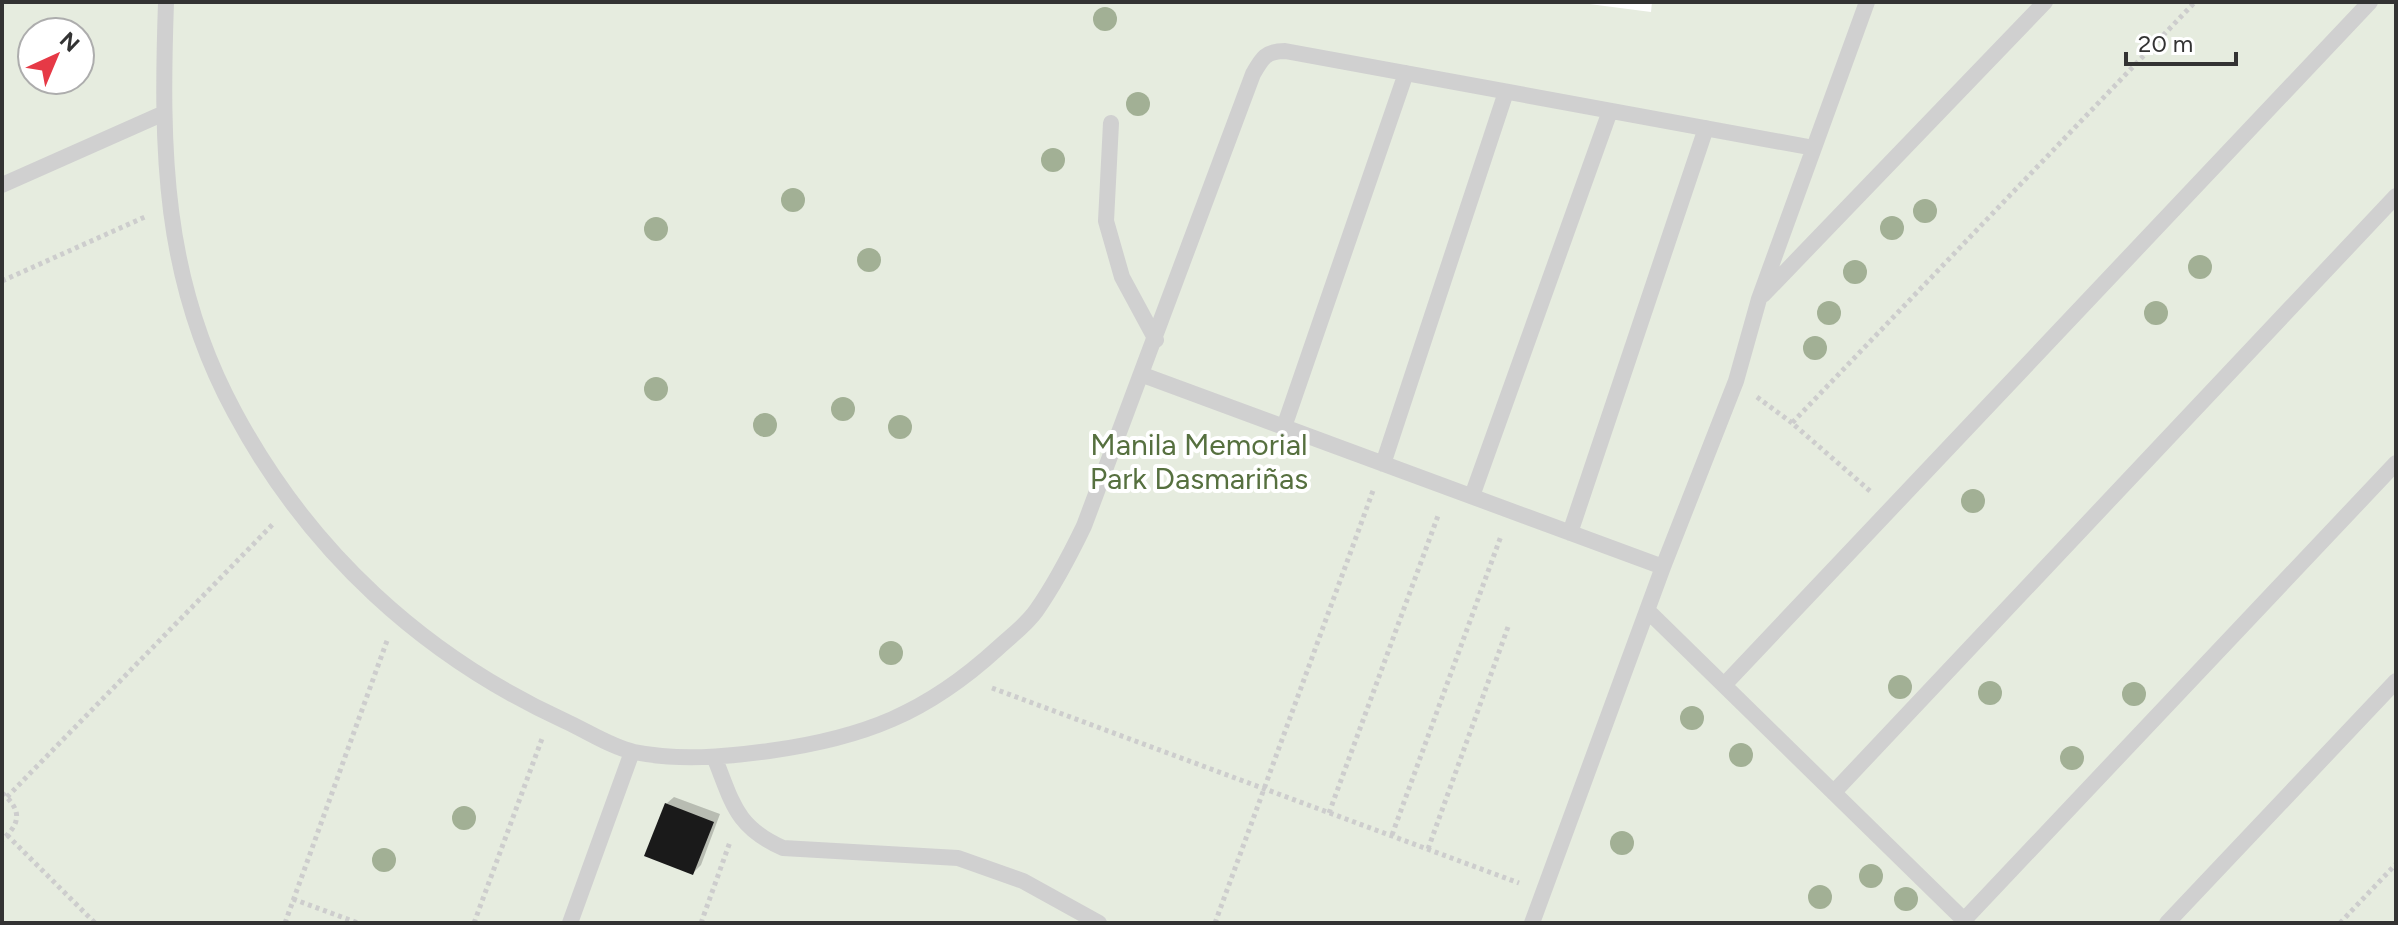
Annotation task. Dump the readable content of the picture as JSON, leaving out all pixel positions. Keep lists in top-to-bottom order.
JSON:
{
  "parks": ["Manila Memorial Park Dasmariñas"],
  "scale_bar": "20 m",
  "north": "top right"
}
